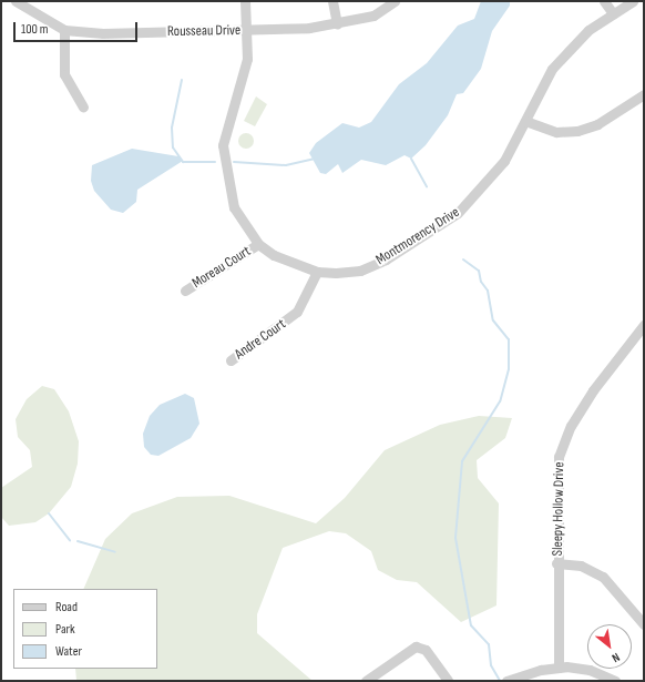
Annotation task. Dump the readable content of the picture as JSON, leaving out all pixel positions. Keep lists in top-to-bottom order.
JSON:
{
  "streets": {
    "street": [
      "Rousseau Drive",
      "Montmorency Drive",
      "Moreau Court",
      "Andre Court",
      "Sleepy Hollow Drive"
    ]
  },
  "crossings": [
    ["Rousseau Drive", "Montmorency Drive"],
    ["Montmorency Drive", "Moreau Court"],
    ["Montmorency Drive", "Andre Court"]
  ],
  "legend": ["Road", "Park", "Water"],
  "scale_bar": "100 m",
  "north": "bottom right"
}
